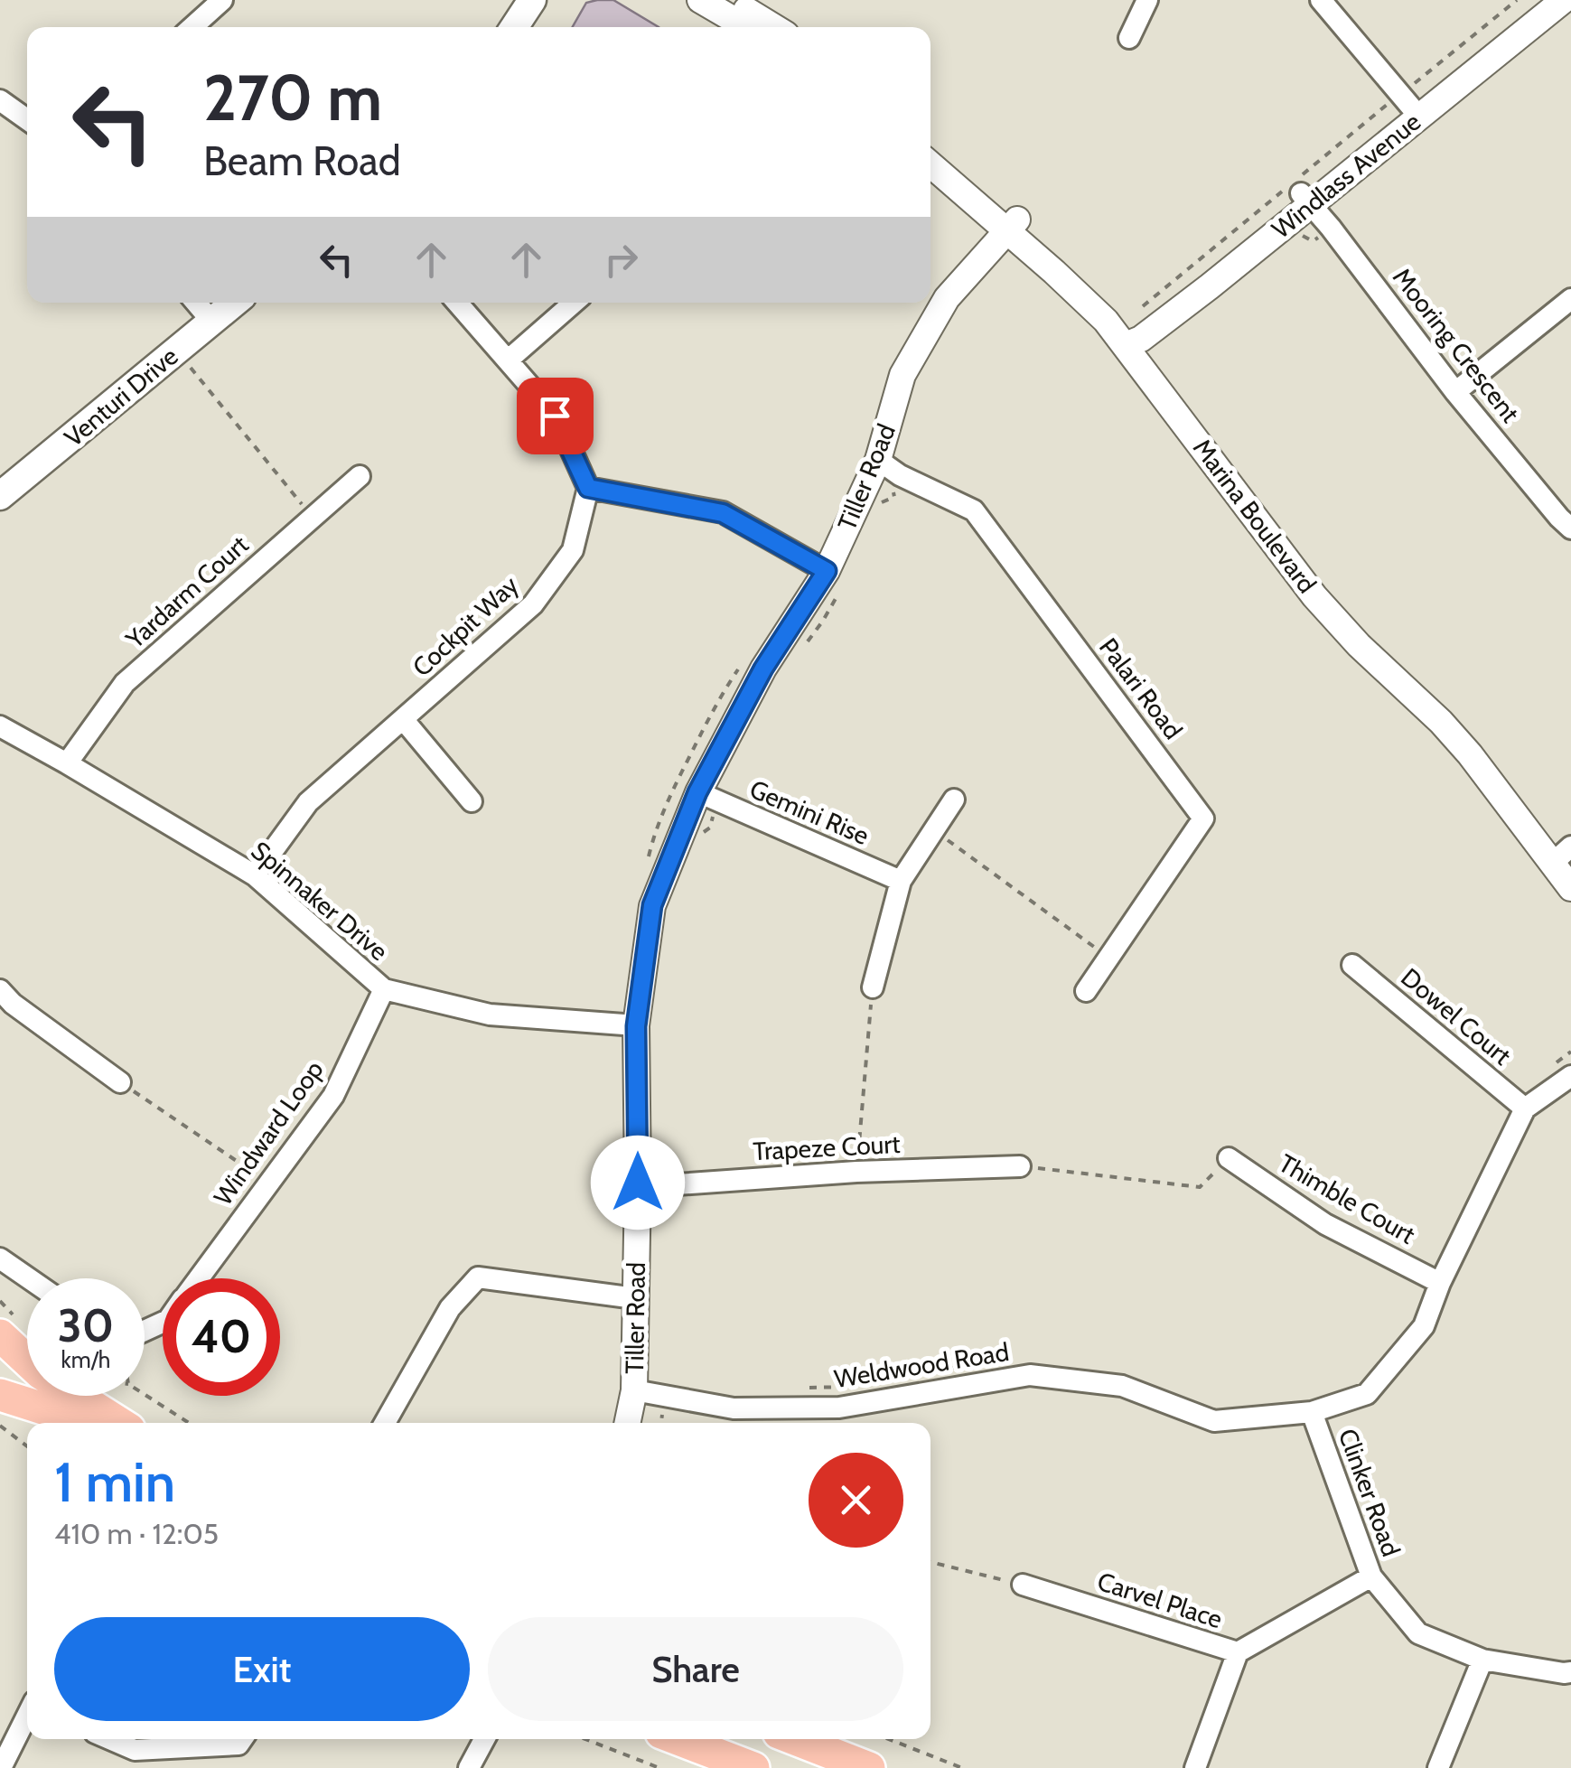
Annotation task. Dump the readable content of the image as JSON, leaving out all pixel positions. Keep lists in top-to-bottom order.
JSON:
{
  "streets": {
    "main road": ["Venturi Drive"],
    "street": [
      "Windlass Avenue",
      "Mooring Crescent",
      "Tiller Road",
      "Marina Boulevard",
      "Yardarm Court",
      "Cockpit Way",
      "Palari Road",
      "Gemini Rise",
      "Spinnaker Drive",
      "Dowel Court",
      "Windward Loop",
      "Trapeze Court",
      "Thimble Court",
      "Weldwood Road",
      "Clinker Road",
      "Carvel Place"
    ]
  },
  "crossings": [
    ["Windlass Avenue", "Mooring Crescent"],
    ["Windlass Avenue", "Marina Boulevard"],
    ["Tiller Road", "Marina Boulevard"],
    ["Tiller Road", "Palari Road"],
    ["Tiller Road", "Gemini Rise"],
    ["Tiller Road", "Spinnaker Drive"],
    ["Tiller Road", "Trapeze Court"],
    ["Tiller Road", "Weldwood Road"],
    ["Yardarm Court", "Spinnaker Drive"],
    ["Cockpit Way", "Spinnaker Drive"],
    ["Spinnaker Drive", "Windward Loop"],
    ["Dowel Court", "Weldwood Road"],
    ["Thimble Court", "Weldwood Road"],
    ["Weldwood Road", "Clinker Road"],
    ["Clinker Road", "Carvel Place"]
  ],
  "page": {
    "turn": ["270 m", "Beam Road"],
    "speed": "30 km/h",
    "limit": "40",
    "heading": ["1 min", "410 m · 12:05"],
    "buttons": ["Exit", "Share"]
  }
}
